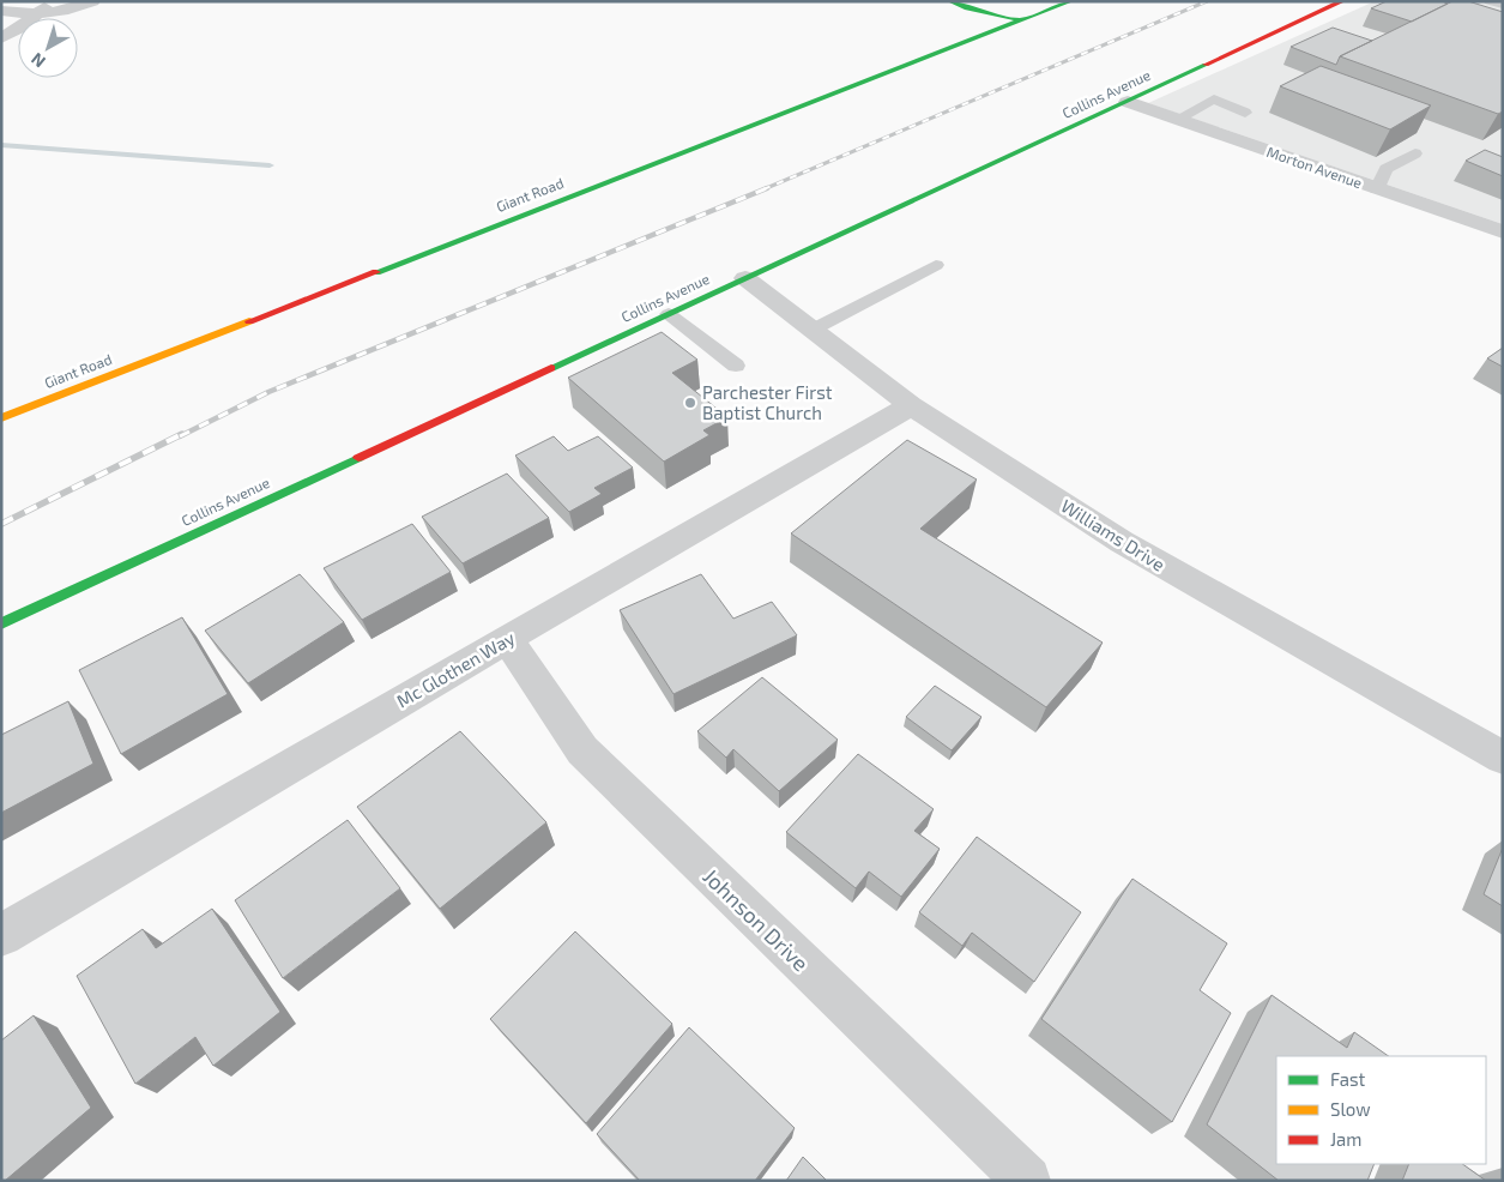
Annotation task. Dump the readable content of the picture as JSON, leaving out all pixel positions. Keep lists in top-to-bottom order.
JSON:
{
  "streets": {
    "street": [
      "Collins Avenue",
      "Morton Avenue",
      "Giant Road",
      "Williams Drive",
      "Mc Glothen Way",
      "Johnson Drive"
    ]
  },
  "crossings": [
    ["Collins Avenue", "Morton Avenue"],
    ["Collins Avenue", "Williams Drive"],
    ["Williams Drive", "Mc Glothen Way"],
    ["Mc Glothen Way", "Johnson Drive"]
  ],
  "places": ["Parchester First Baptist Church"],
  "legend": ["Fast", "Slow", "Jam"],
  "north": "bottom left"
}
